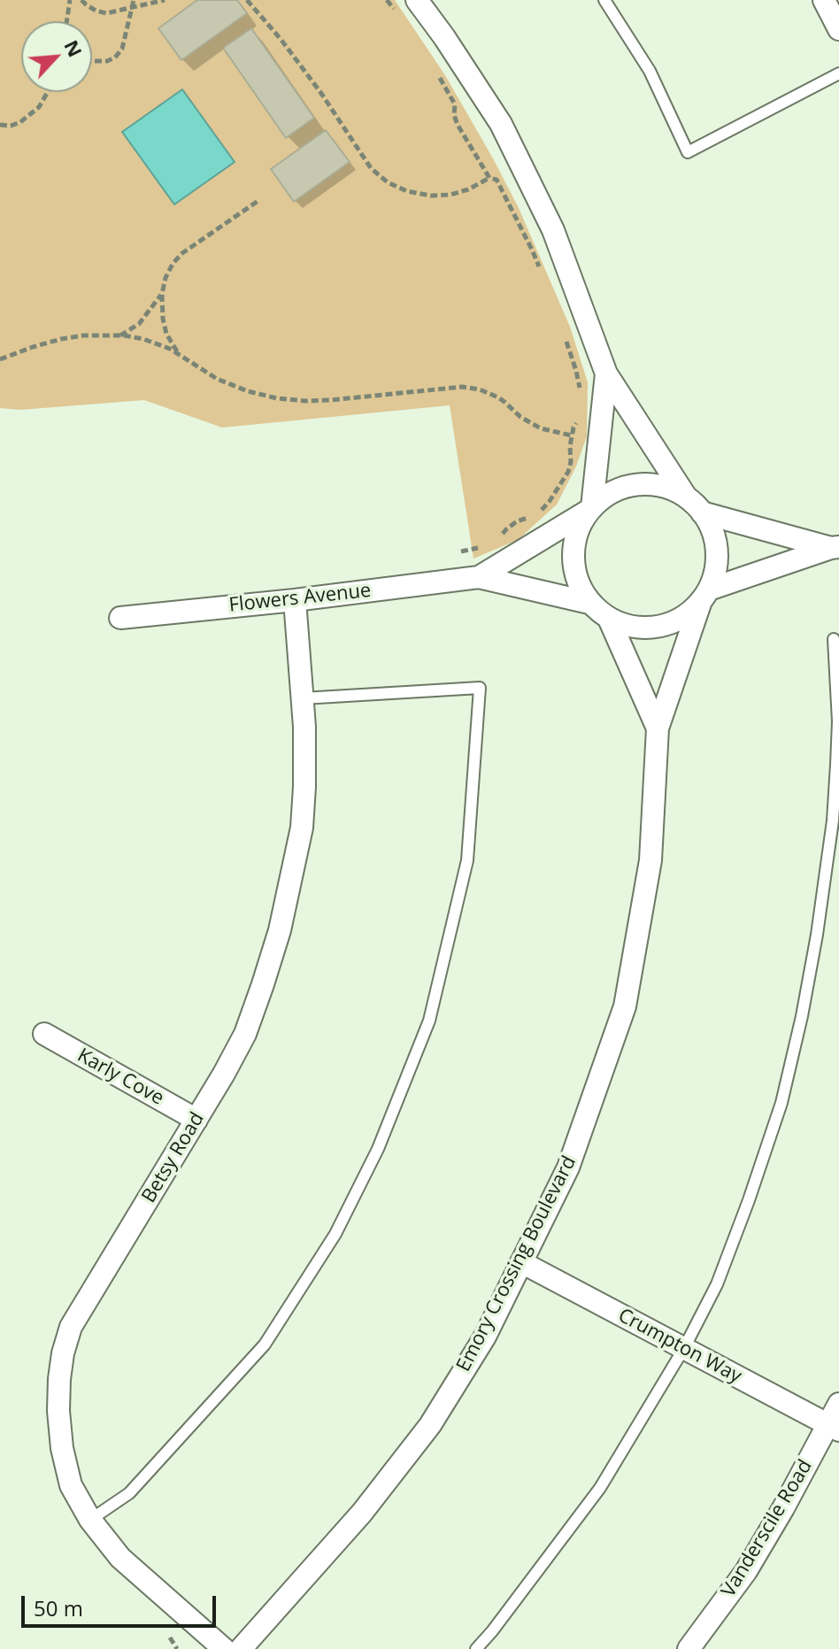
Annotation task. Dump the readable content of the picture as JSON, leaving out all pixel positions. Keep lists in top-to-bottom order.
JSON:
{
  "streets": {
    "street": [
      "Flowers Avenue",
      "Karly Cove",
      "Betsy Road",
      "Emory Crossing Boulevard",
      "Crumpton Way",
      "Vanderscile Road"
    ]
  },
  "crossings": [
    ["Flowers Avenue", "Betsy Road"],
    ["Flowers Avenue", "Emory Crossing Boulevard"],
    ["Karly Cove", "Betsy Road"],
    ["Emory Crossing Boulevard", "Crumpton Way"],
    ["Crumpton Way", "Vanderscile Road"]
  ],
  "scale_bar": "50 m",
  "north": "top right"
}
